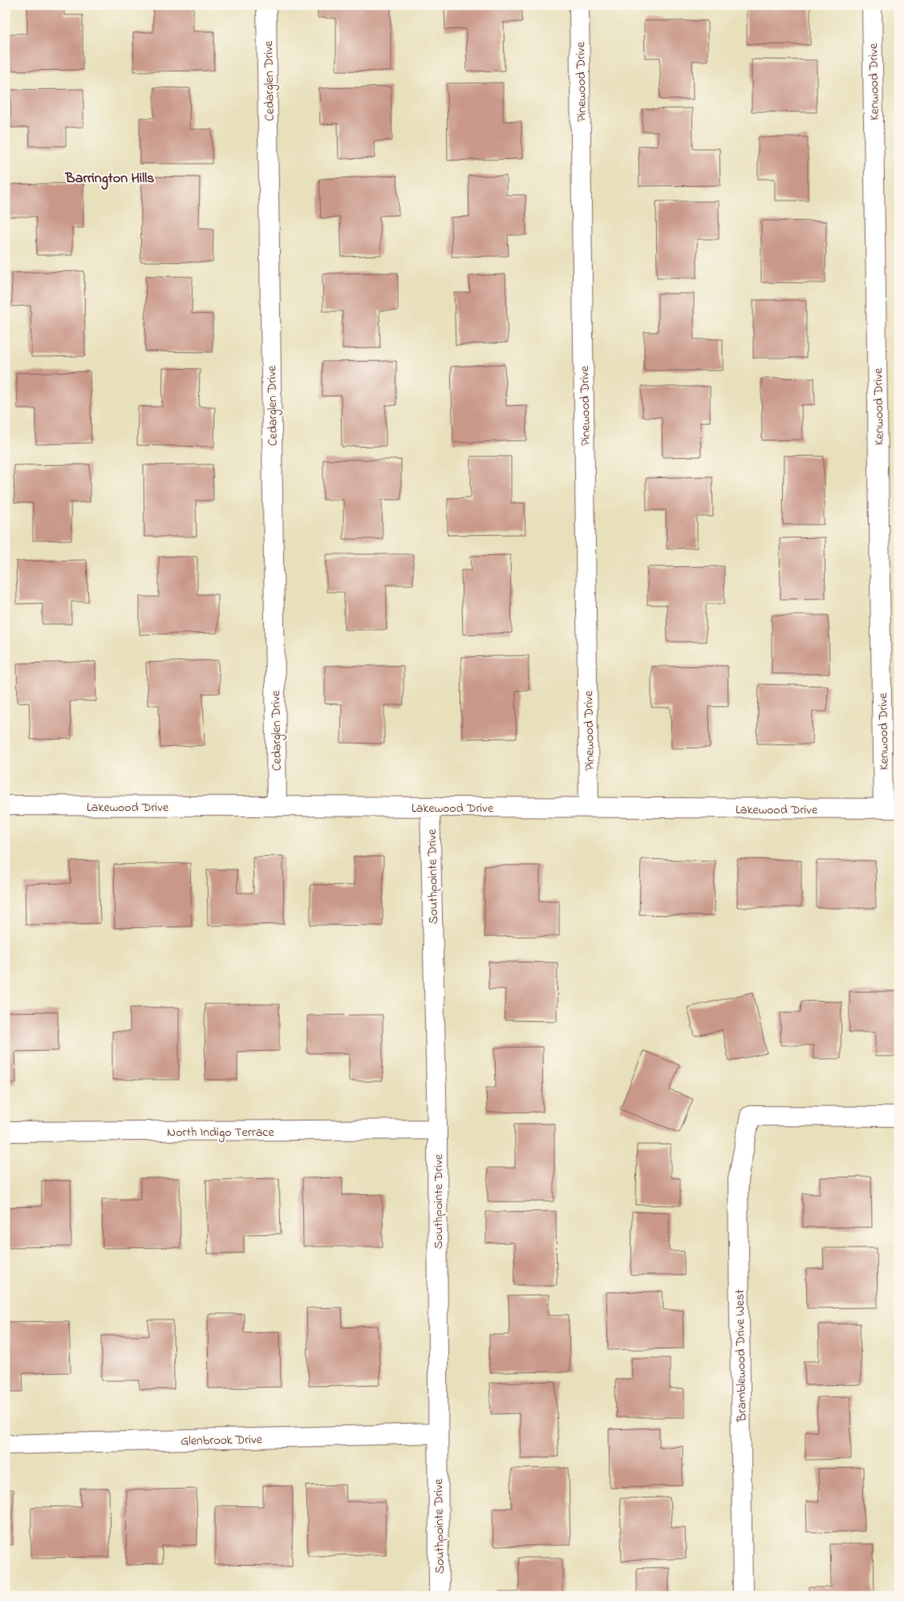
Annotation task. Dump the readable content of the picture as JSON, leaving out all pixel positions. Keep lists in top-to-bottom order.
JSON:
{
  "streets": {
    "street": [
      "Cedarglen Drive",
      "Pinewood Drive",
      "Kenwood Drive",
      "Lakewood Drive",
      "Southpointe Drive",
      "North Indigo Terrace",
      "Bramblewood Drive West",
      "Glenbrook Drive"
    ]
  },
  "crossings": [
    ["Cedarglen Drive", "Lakewood Drive"],
    ["Pinewood Drive", "Lakewood Drive"],
    ["Kenwood Drive", "Lakewood Drive"],
    ["Lakewood Drive", "Southpointe Drive"],
    ["Southpointe Drive", "North Indigo Terrace"],
    ["Southpointe Drive", "Glenbrook Drive"]
  ],
  "districts": ["Barrington Hills"]
}
